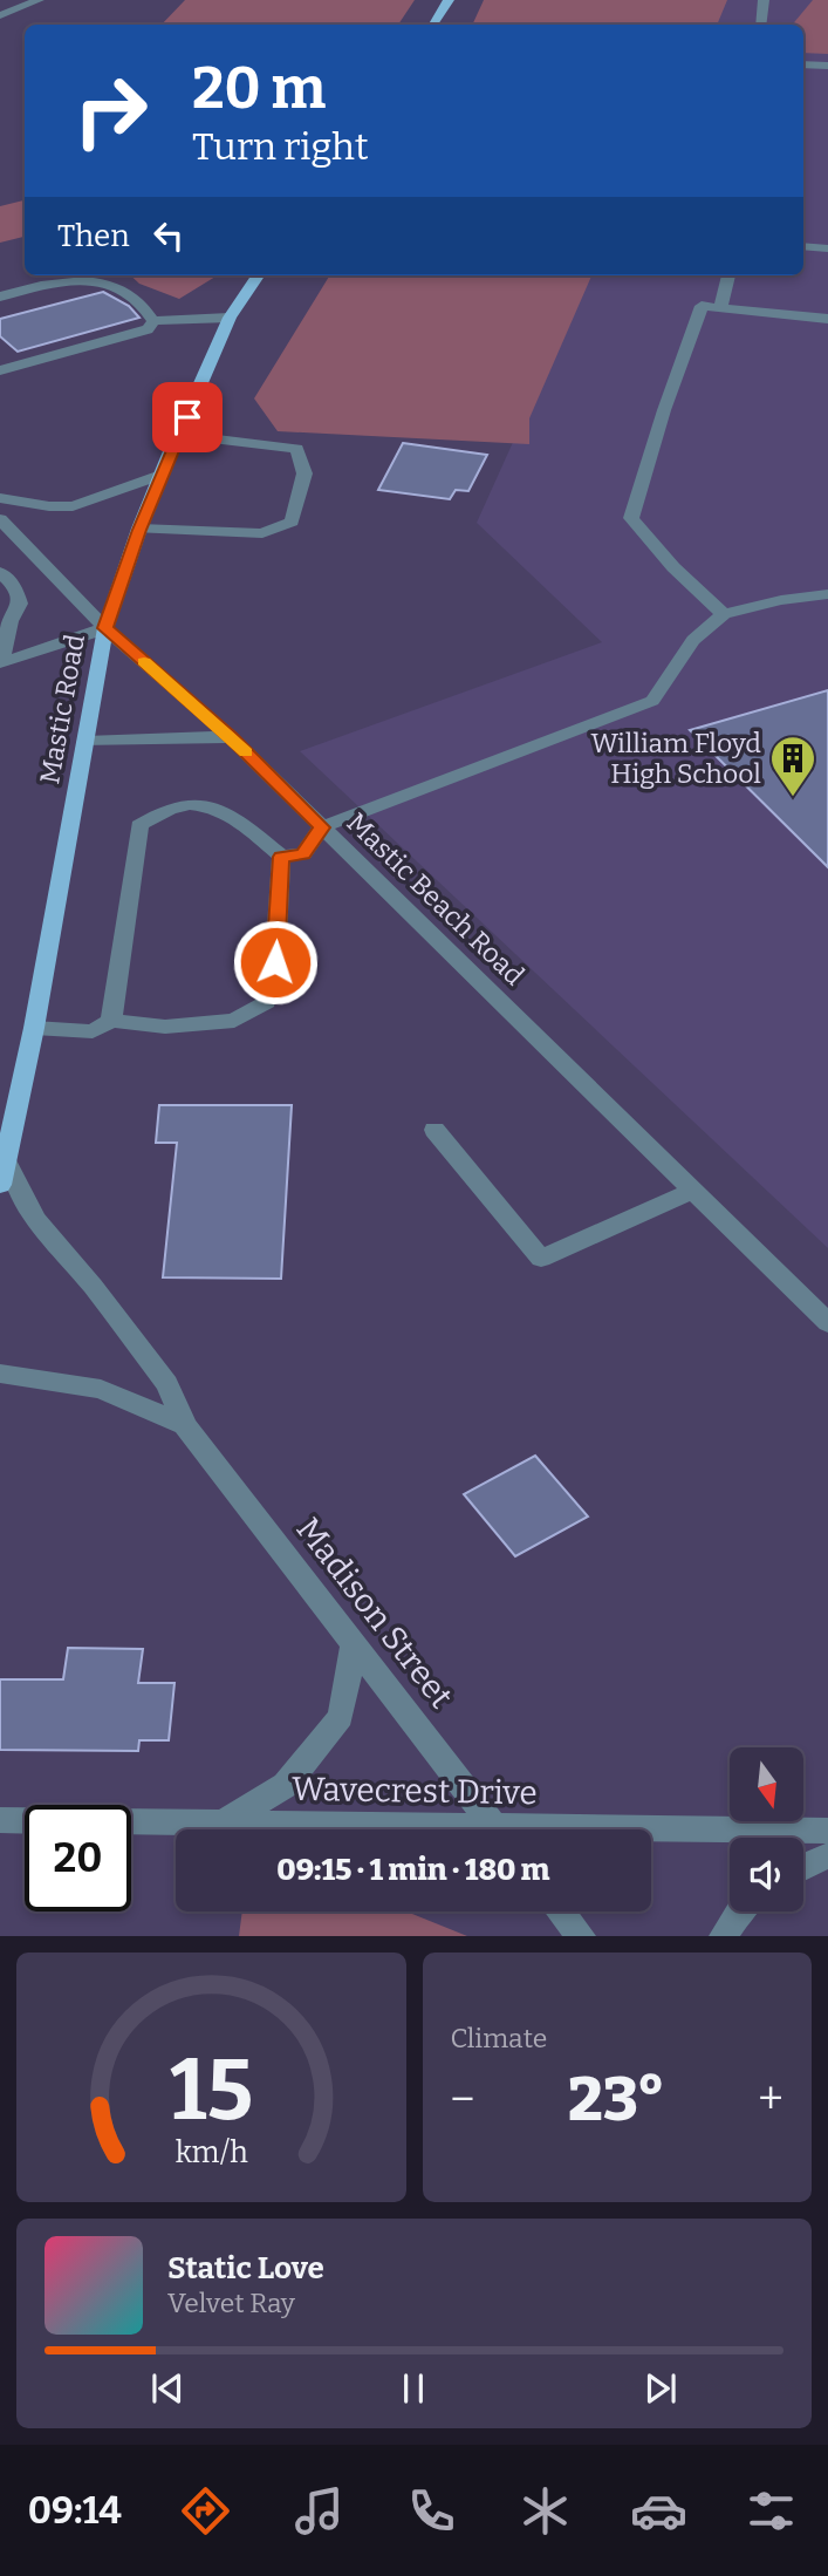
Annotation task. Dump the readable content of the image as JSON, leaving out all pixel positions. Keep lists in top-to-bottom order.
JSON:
{
  "streets": {
    "main road": ["Mastic Road"],
    "street": ["Mastic Beach Road", "Madison Street", "Wavecrest Drive"]
  },
  "crossings": [
    ["Mastic Road", "Mastic Beach Road"],
    ["Mastic Road", "Madison Street"]
  ],
  "places": {
    "building": ["William Floyd High School"]
  },
  "north": "bottom",
  "page": {
    "turn": ["20 m", "Turn right"],
    "then": "Then",
    "limit": "20",
    "trip": "09:15 · 1 min · 180 m",
    "tile": "Climate",
    "heat": ["−", "23°", "+"],
    "song": ["Static Love", "Velvet Ray"],
    "tabs": "09:14",
    "gauge": ["15", "km/h"]
  }
}
